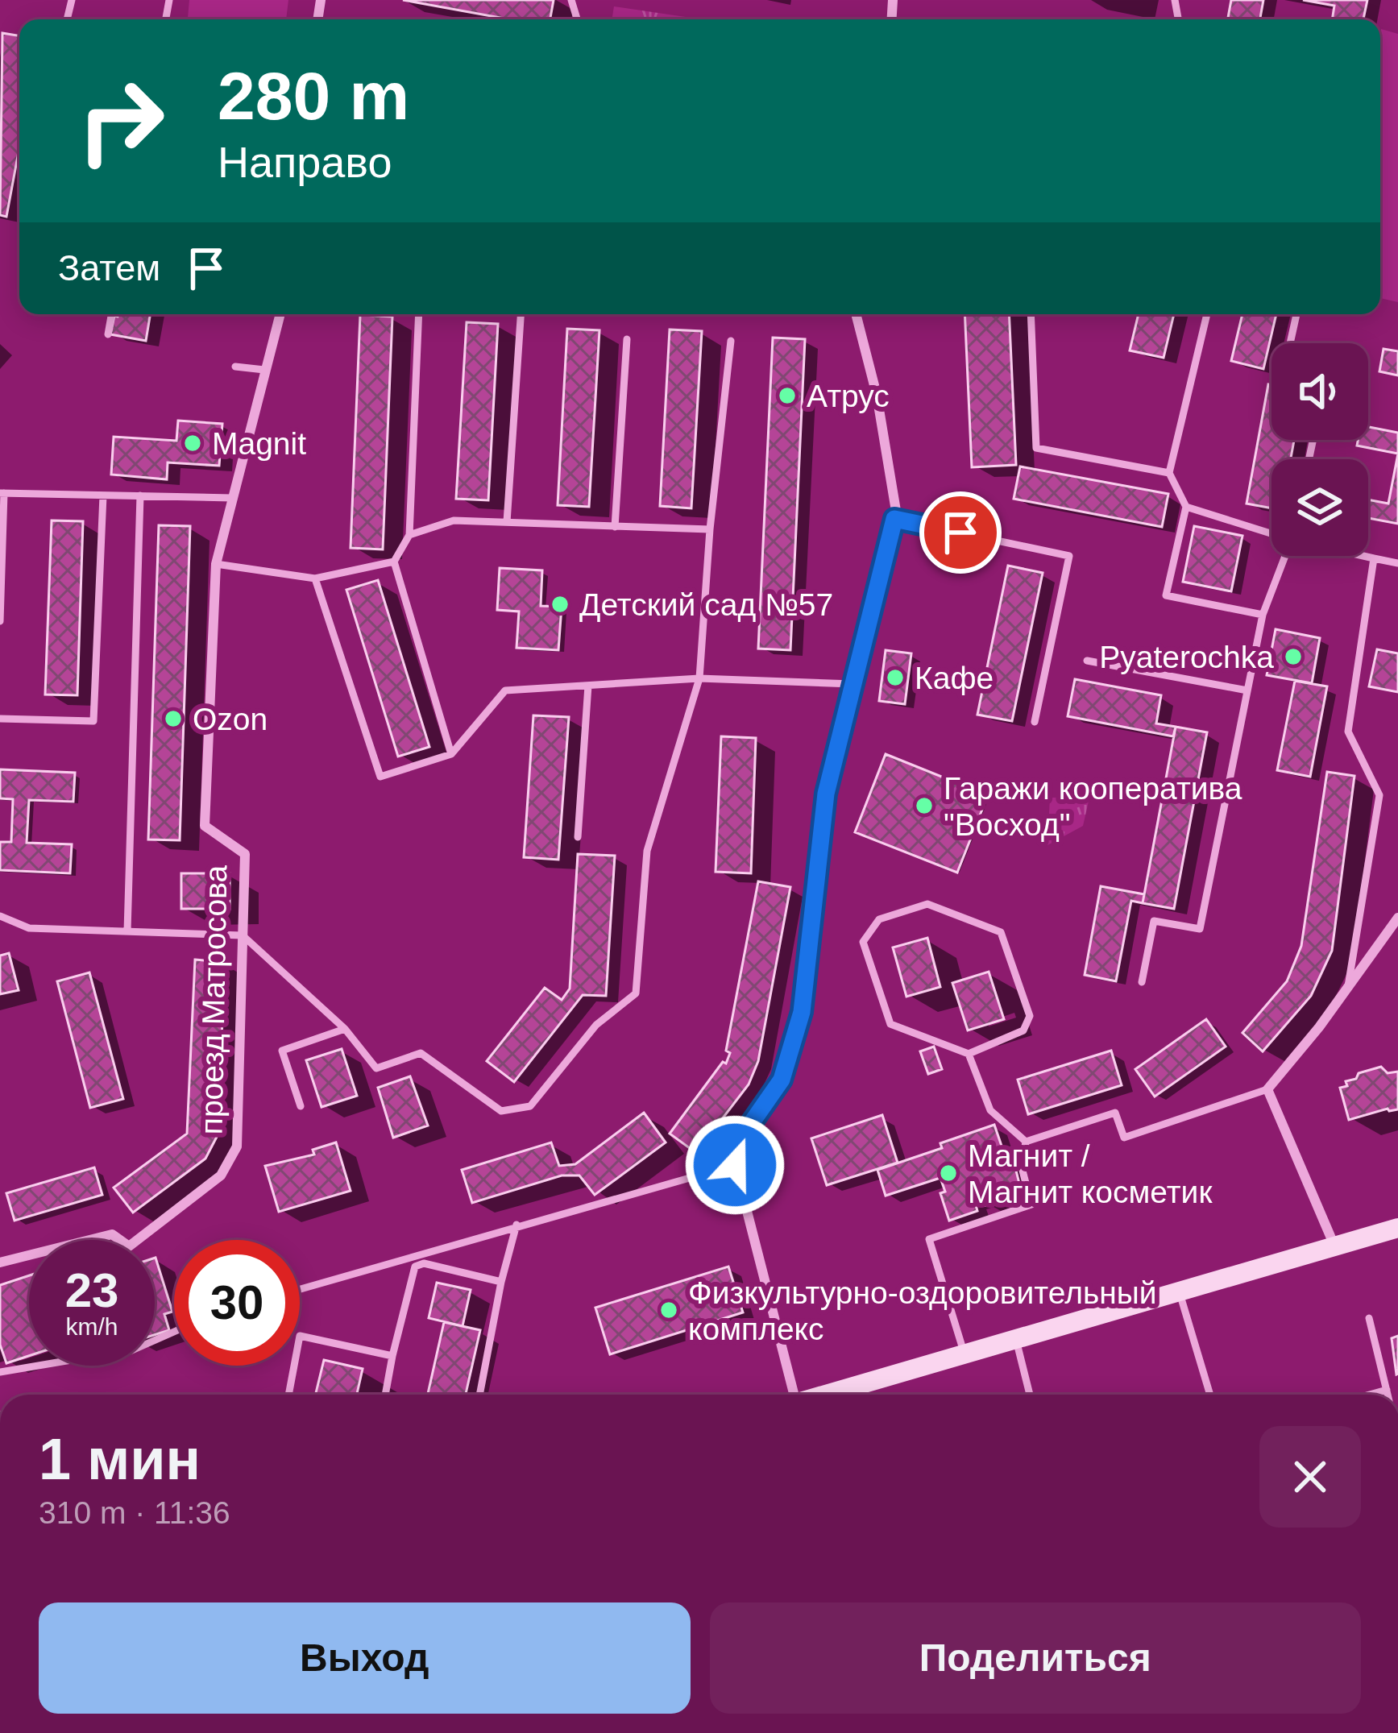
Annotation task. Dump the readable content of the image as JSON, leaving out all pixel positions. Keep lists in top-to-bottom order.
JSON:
{
  "streets": {
    "street": ["проезд Матросова"]
  },
  "places": [
    "Атрус",
    "Magnit",
    "Детский сад №57",
    "Pyaterochka",
    "Кафе",
    "Ozon",
    "Гаражи кооператива \"Восход\"",
    "Магнит / Магнит косметик",
    "Физкультурно-оздоровительный комплекс"
  ],
  "page": {
    "turn": ["280 m", "Направо"],
    "then": "Затем",
    "speed": "23 km/h",
    "limit": "30",
    "heading": ["1 мин", "310 m · 11:36"],
    "buttons": ["Выход", "Поделиться"]
  }
}
